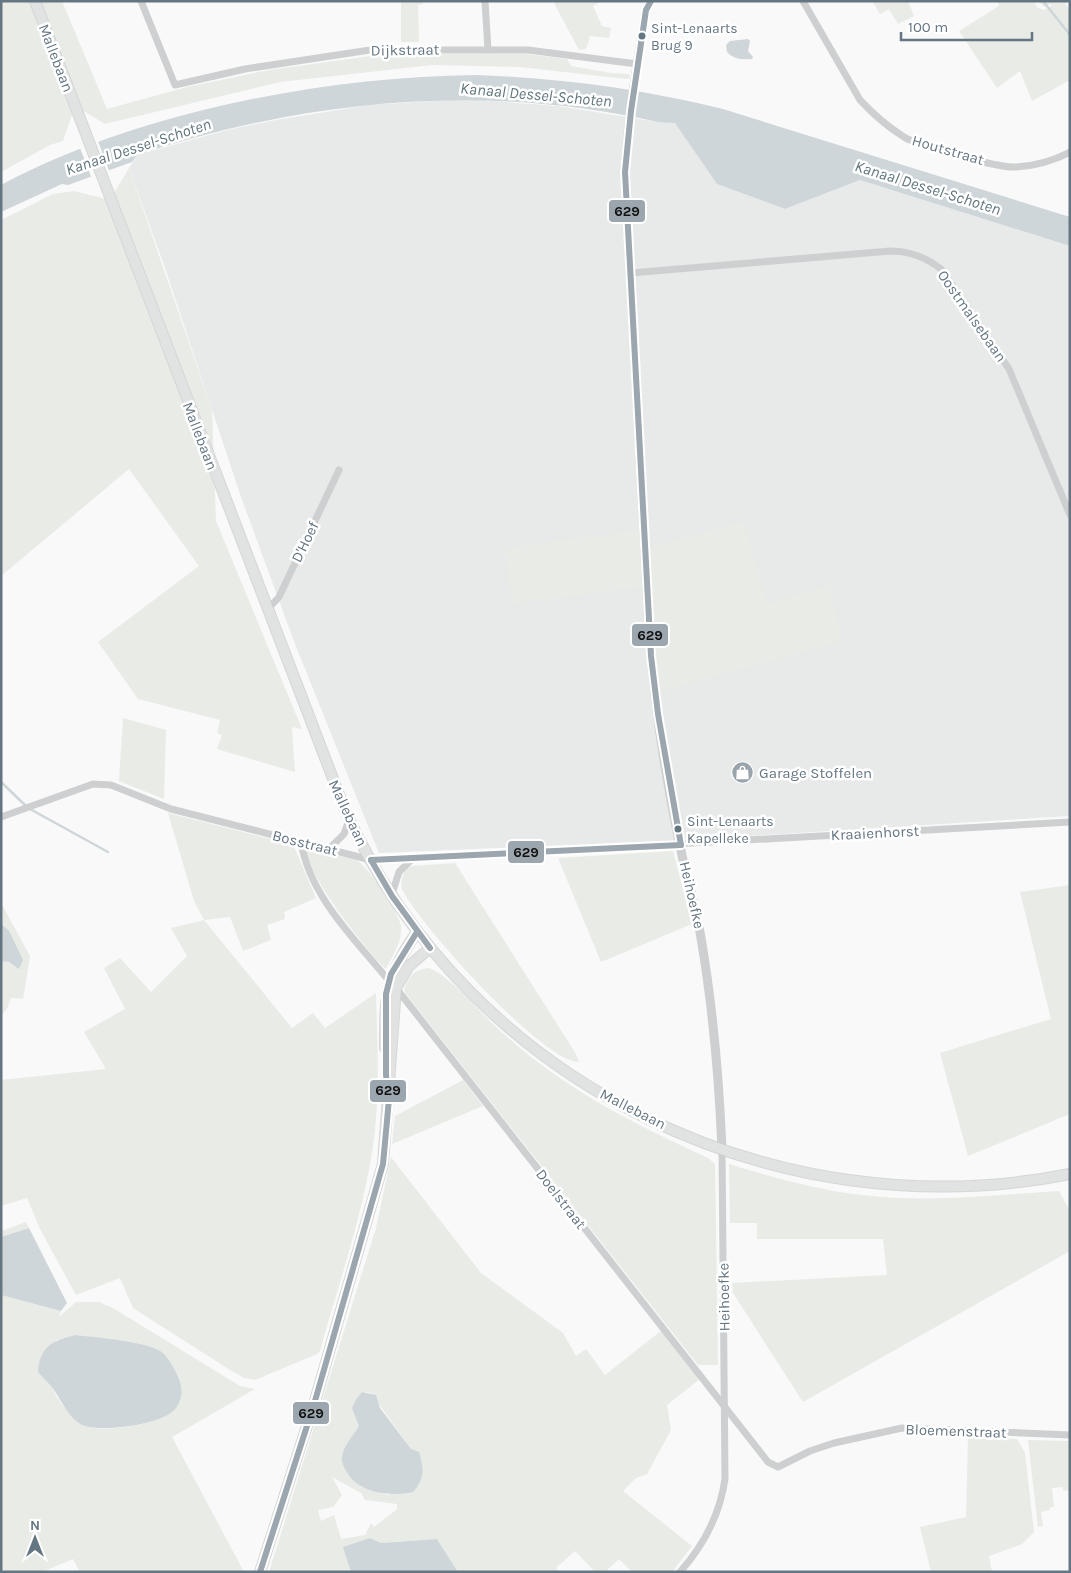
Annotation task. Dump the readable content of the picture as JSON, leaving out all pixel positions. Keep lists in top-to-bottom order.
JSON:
{
  "streets": {
    "main road": ["Mallebaan"],
    "street": [
      "Dijkstraat",
      "Houtstraat",
      "Oostmalsebaan",
      "D'Hoef",
      "Kraaienhorst",
      "Bosstraat",
      "Heihoefke",
      "Doelstraat",
      "Bloemenstraat"
    ]
  },
  "crossings": [
    ["Dijkstraat", "Heihoefke"],
    ["Mallebaan", "D'Hoef"],
    ["Mallebaan", "Bosstraat"],
    ["Mallebaan", "Heihoefke"],
    ["Oostmalsebaan", "Heihoefke"],
    ["Kraaienhorst", "Bosstraat"],
    ["Kraaienhorst", "Heihoefke"],
    ["Bosstraat", "Heihoefke"],
    ["Bosstraat", "Doelstraat"],
    ["Heihoefke", "Doelstraat"],
    ["Heihoefke", "Bloemenstraat"],
    ["Doelstraat", "Bloemenstraat"]
  ],
  "water": ["Kanaal Dessel-Schoten"],
  "places": {
    "other": ["Sint-Lenaarts Brug 9", "Sint-Lenaarts Kapelleke"],
    "shop": ["Garage Stoffelen"]
  },
  "lines": ["transit line 629"],
  "scale_bar": "100 m",
  "north": "top"
}
